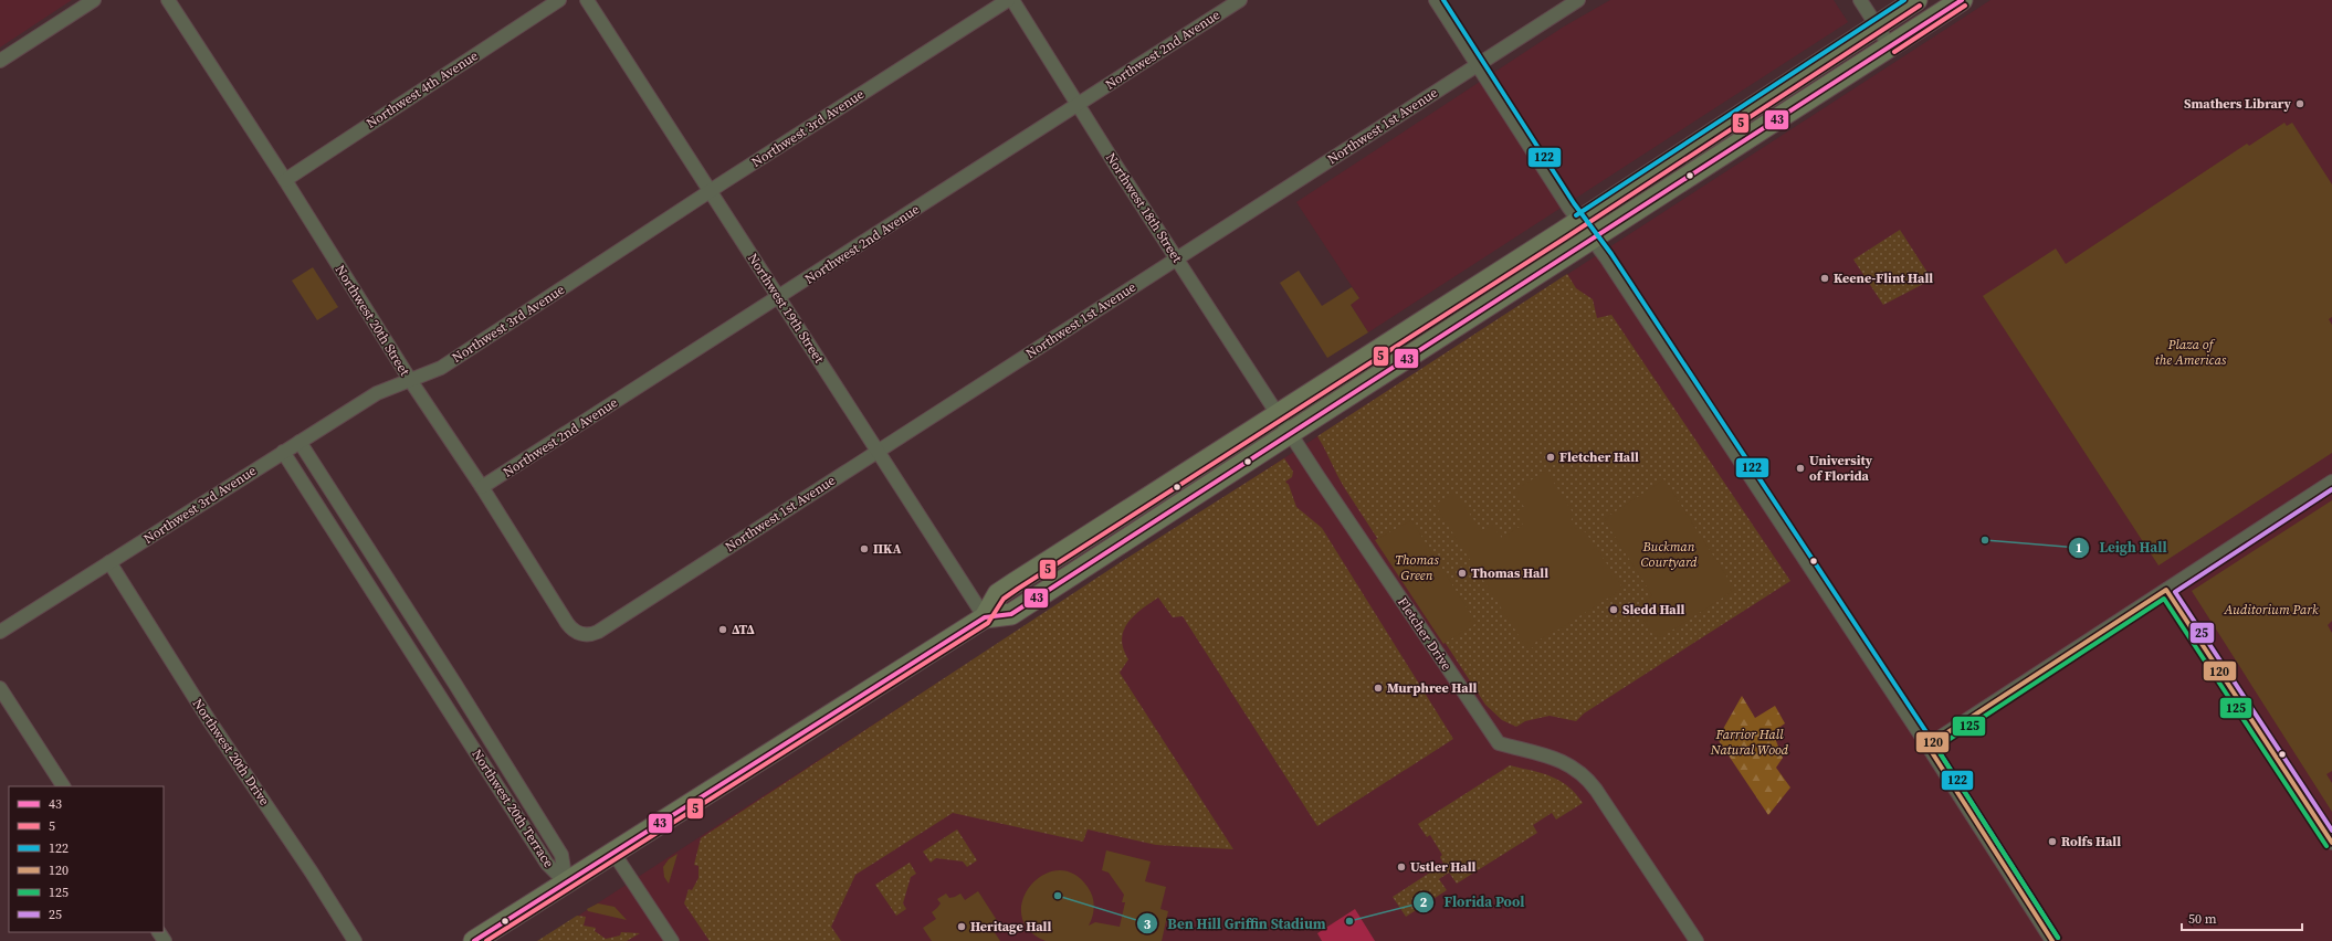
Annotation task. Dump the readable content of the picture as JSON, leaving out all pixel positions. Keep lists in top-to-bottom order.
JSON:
{
  "streets": {
    "street": [
      "Northwest 2nd Avenue",
      "Northwest 4th Avenue",
      "Northwest 1st Avenue",
      "Northwest 3rd Avenue",
      "Northwest 18th Street",
      "Northwest 19th Street",
      "Northwest 20th Street",
      "Fletcher Drive",
      "Northwest 20th Drive",
      "Northwest 20th Terrace"
    ]
  },
  "crossings": [
    ["Northwest 2nd Avenue", "Northwest 18th Street"],
    ["Northwest 2nd Avenue", "Northwest 19th Street"],
    ["Northwest 2nd Avenue", "Northwest 20th Street"],
    ["Northwest 4th Avenue", "Northwest 20th Street"],
    ["Northwest 1st Avenue", "Northwest 18th Street"],
    ["Northwest 1st Avenue", "Northwest 19th Street"],
    ["Northwest 1st Avenue", "Northwest 20th Street"],
    ["Northwest 3rd Avenue", "Northwest 19th Street"],
    ["Northwest 3rd Avenue", "Northwest 20th Street"],
    ["Northwest 3rd Avenue", "Northwest 20th Drive"],
    ["Northwest 3rd Avenue", "Northwest 20th Terrace"],
    ["Northwest 18th Street", "Fletcher Drive"]
  ],
  "parks": [
    "Plaza of the Americas",
    "Buckman Courtyard",
    "Thomas Green",
    "Auditorium Park",
    "Farrior Hall Natural Wood"
  ],
  "places": [
    "Smathers Library",
    "Keene-Flint Hall",
    "Fletcher Hall",
    "University of Florida",
    "Leigh Hall",
    "ΠΚΑ",
    "Thomas Hall",
    "Sledd Hall",
    "ΔΤΔ",
    "Murphree Hall",
    "Rolfs Hall",
    "Ustler Hall",
    "Ben Hill Griffin Stadium",
    "Florida Pool",
    "Heritage Hall"
  ],
  "lines": [
    "transit line 43",
    "transit line 122",
    "transit line 5",
    "transit line 25",
    "transit line 120",
    "transit line 125"
  ],
  "legend": [
    "43",
    "5",
    "122",
    "120",
    "125",
    "25"
  ],
  "scale_bar": "50 m"
}
